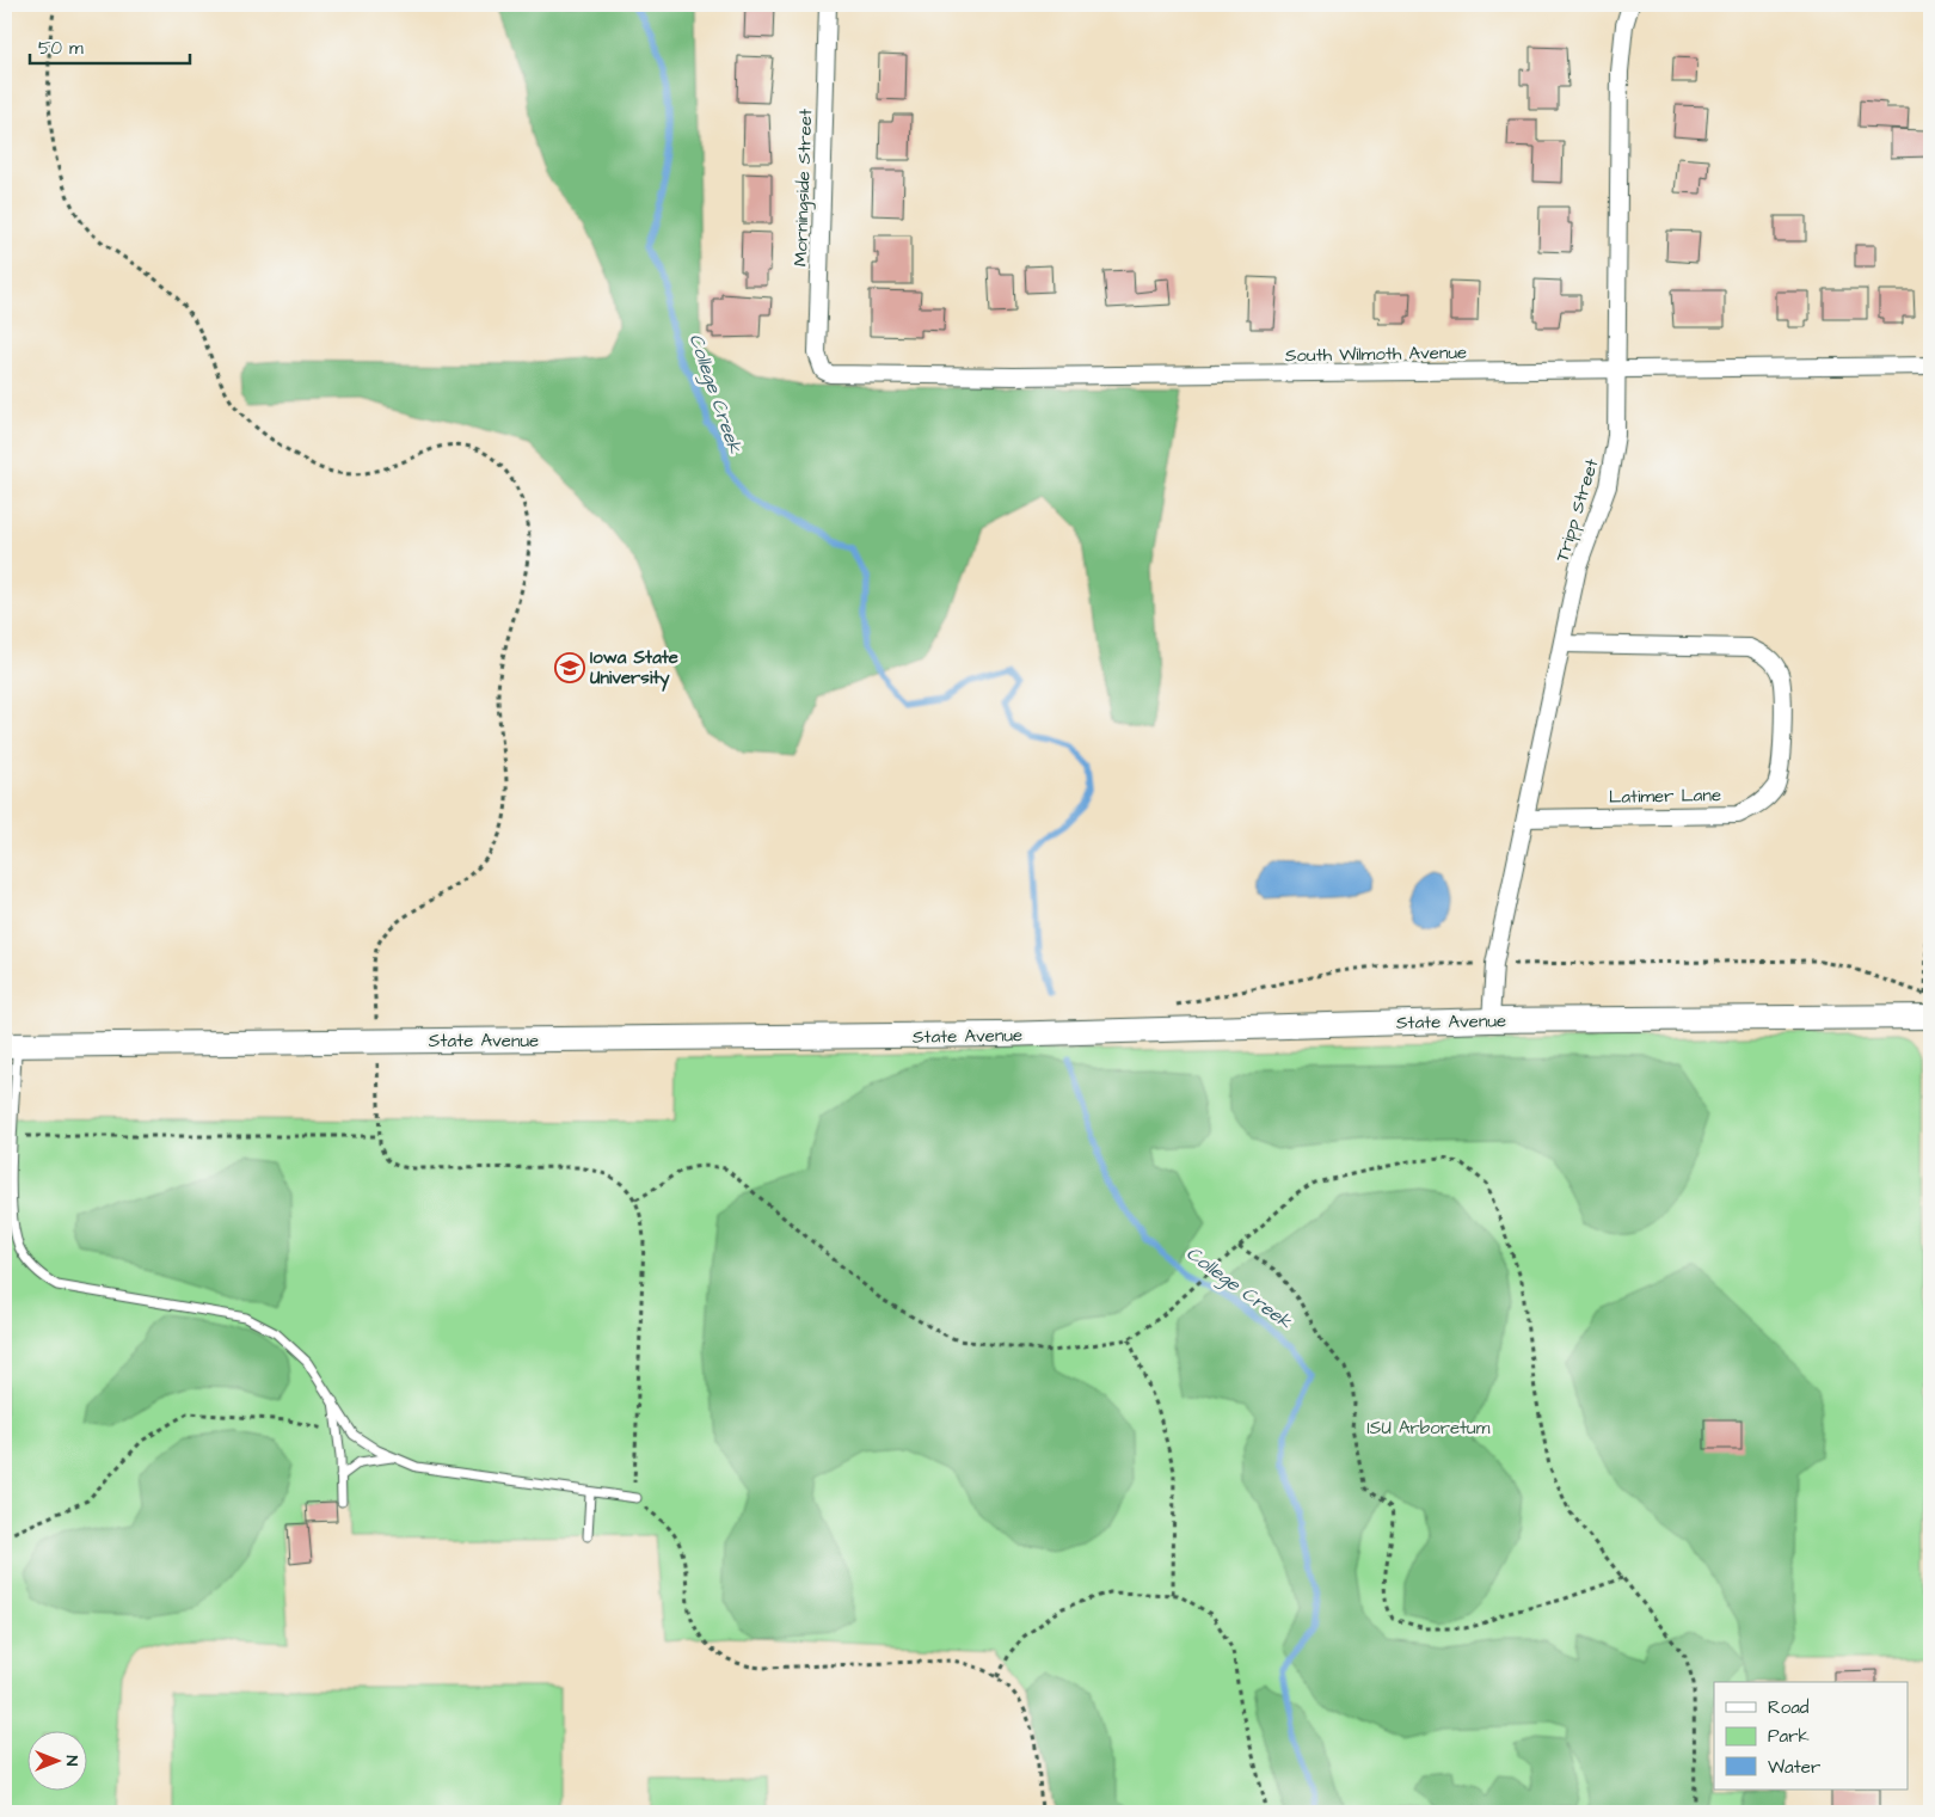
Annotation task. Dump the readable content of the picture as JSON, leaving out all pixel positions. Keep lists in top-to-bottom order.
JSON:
{
  "streets": {
    "street": [
      "Morningside Street",
      "South Wilmoth Avenue",
      "Tripp Street",
      "Latimer Lane",
      "State Avenue"
    ]
  },
  "crossings": [
    ["Morningside Street", "South Wilmoth Avenue"],
    ["South Wilmoth Avenue", "Tripp Street"],
    ["Tripp Street", "Latimer Lane"],
    ["Tripp Street", "State Avenue"]
  ],
  "water": ["College Creek"],
  "parks": ["ISU Arboretum"],
  "places": {
    "school or university": ["Iowa State University"]
  },
  "legend": ["Road", "Park", "Water"],
  "scale_bar": "50 m",
  "north": "right"
}
